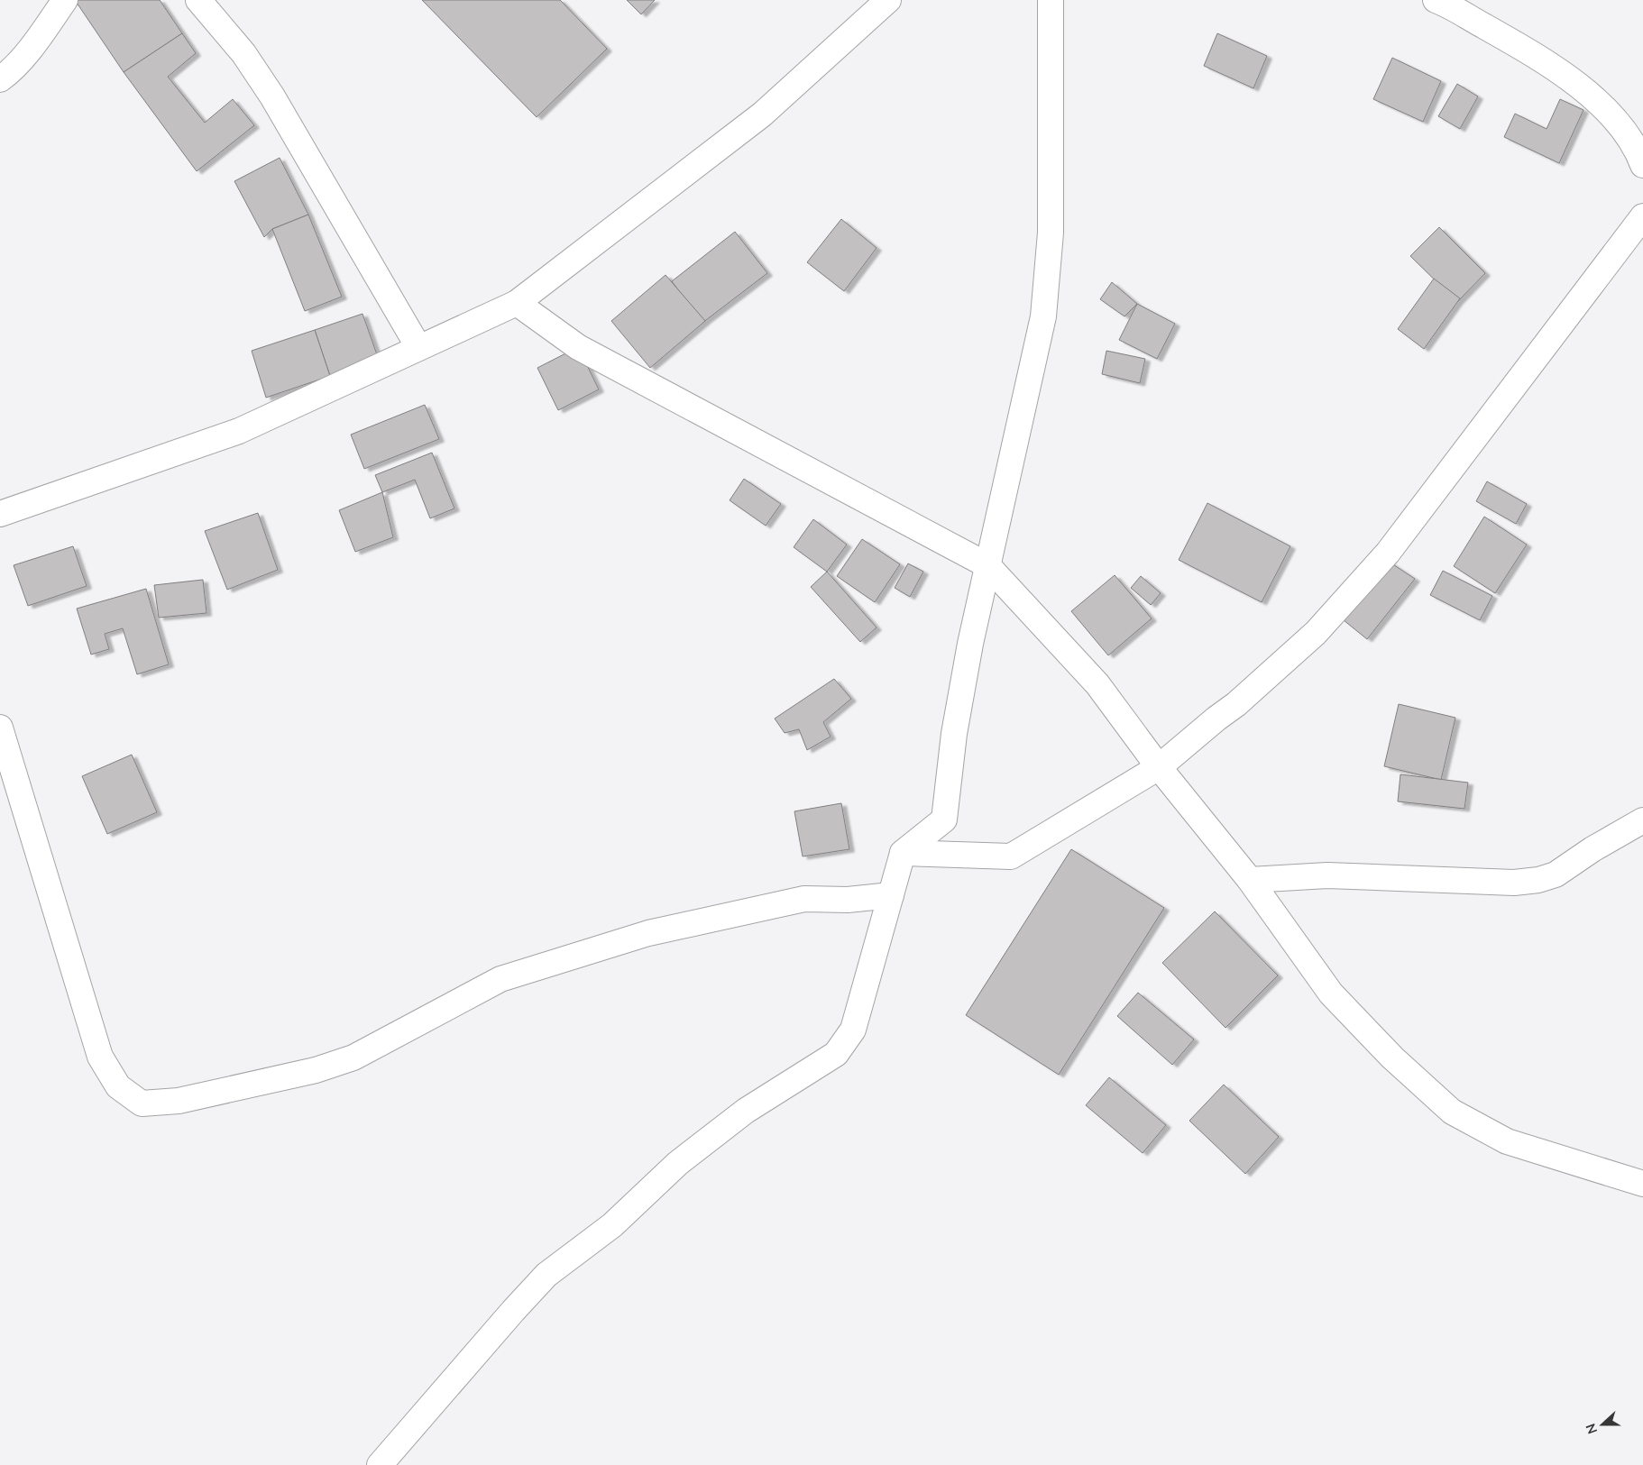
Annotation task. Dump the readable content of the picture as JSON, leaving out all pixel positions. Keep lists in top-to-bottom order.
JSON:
{
  "north": "left"
}
